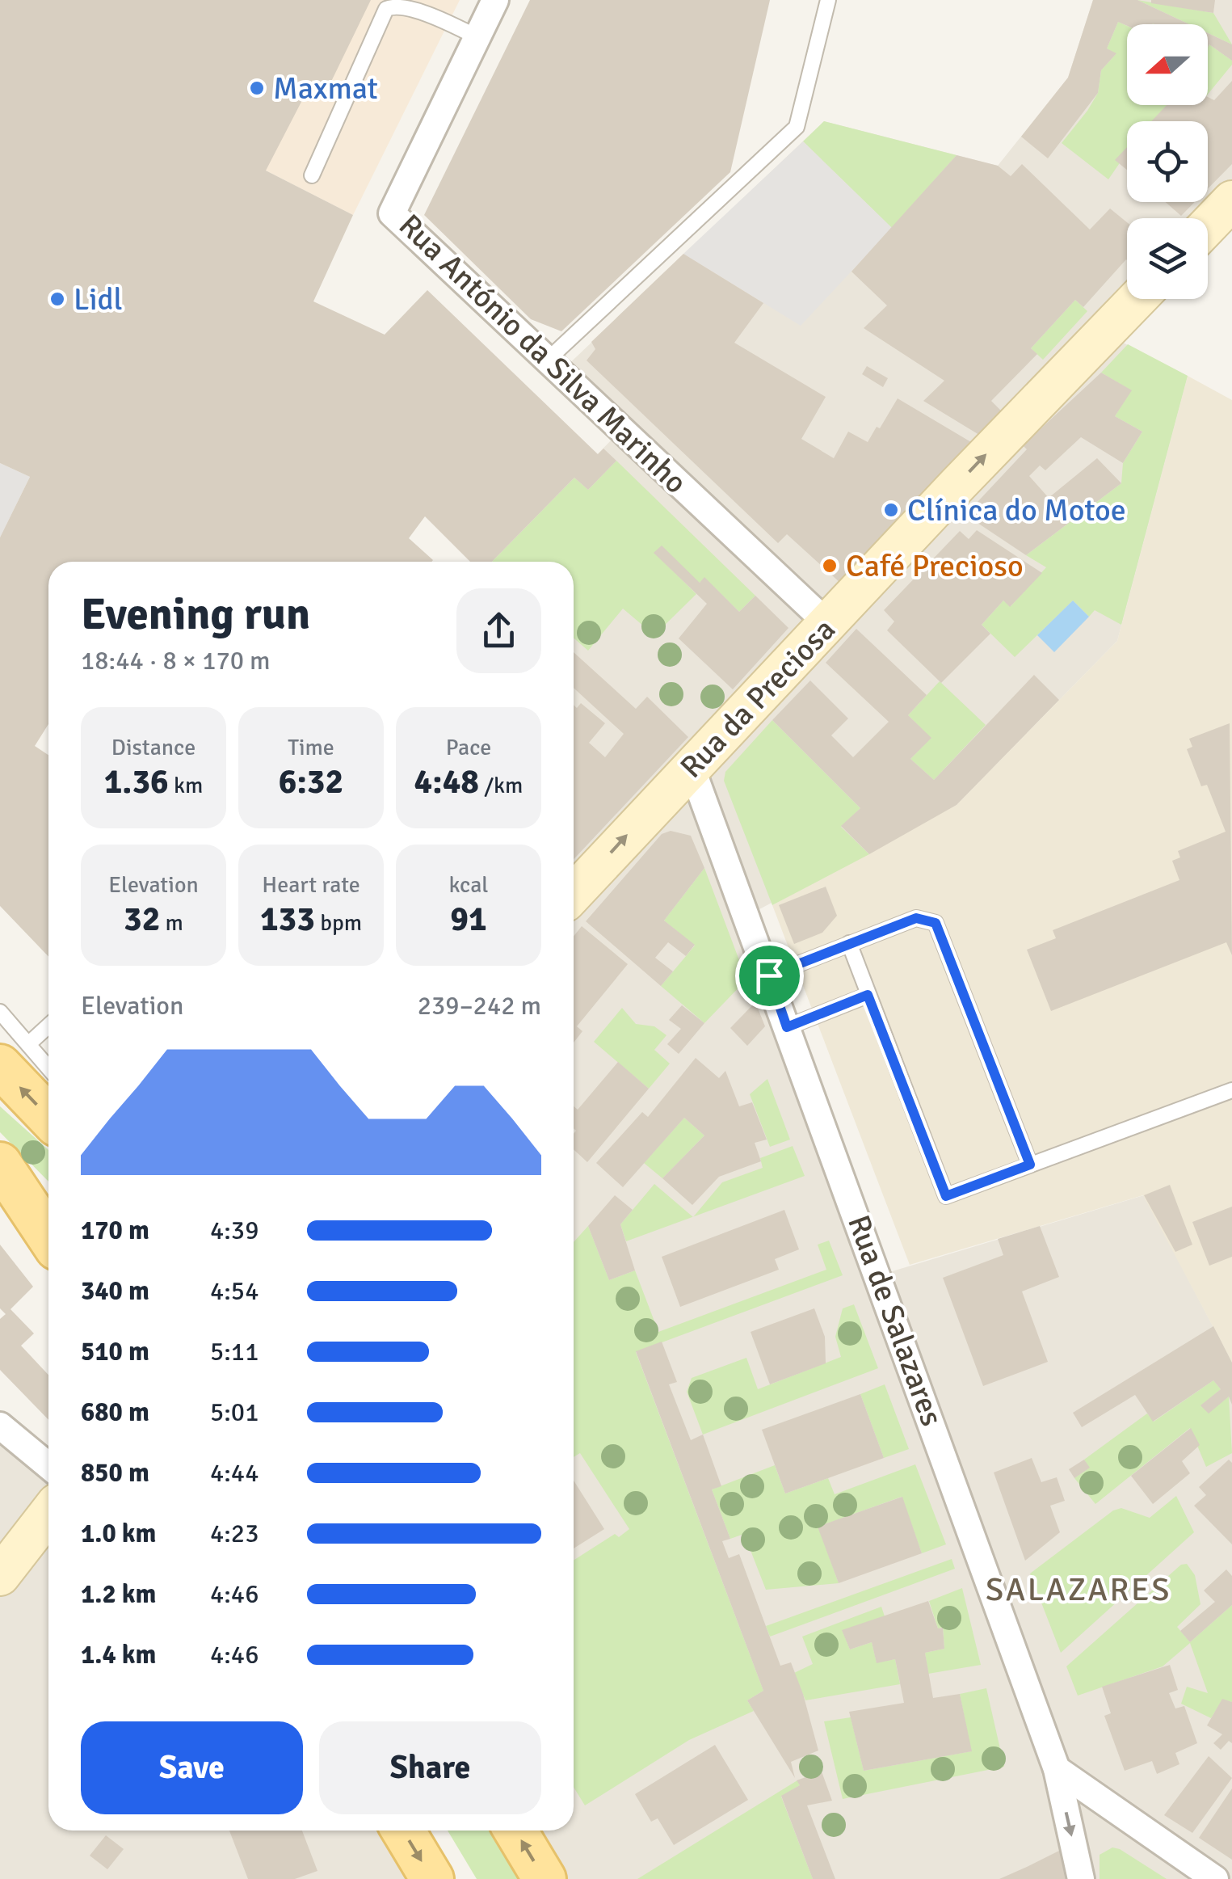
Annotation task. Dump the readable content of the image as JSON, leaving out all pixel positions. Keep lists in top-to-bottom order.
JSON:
{
  "streets": {
    "street": ["Rua António da Silva Marinho", "Rua da Preciosa", "Rua de Salazares"]
  },
  "crossings": [
    ["Rua António da Silva Marinho", "Rua da Preciosa"],
    ["Rua da Preciosa", "Rua de Salazares"]
  ],
  "one_way": ["Rua da Preciosa"],
  "districts": ["SALAZARES"],
  "places": [
    "Maxmat",
    "Lidl",
    "Clínica do Motoe",
    "Café Precioso"
  ],
  "north": "left",
  "page": {
    "heading": ["Evening run", "18:44 · 8 × 170 m"],
    "stats": [
      ["Distance", "1.36 km"],
      ["Time", "6:32"],
      ["Pace", "4:48 /km"],
      ["Elevation", "32 m"],
      ["Heart rate", "133 bpm"],
      ["kcal", "91"]
    ],
    "chart": ["Elevation", "239–242 m"],
    "list": [
      {
        "name": "170 m",
        "note": "4:39"
      },
      {
        "name": "340 m",
        "note": "4:54"
      },
      {
        "name": "510 m",
        "note": "5:11"
      },
      {
        "name": "680 m",
        "note": "5:01"
      },
      {
        "name": "850 m",
        "note": "4:44"
      },
      {
        "name": "1.0 km",
        "note": "4:23"
      },
      {
        "name": "1.2 km",
        "note": "4:46"
      },
      {
        "name": "1.4 km",
        "note": "4:46"
      }
    ],
    "buttons": ["Save", "Share"]
  }
}
